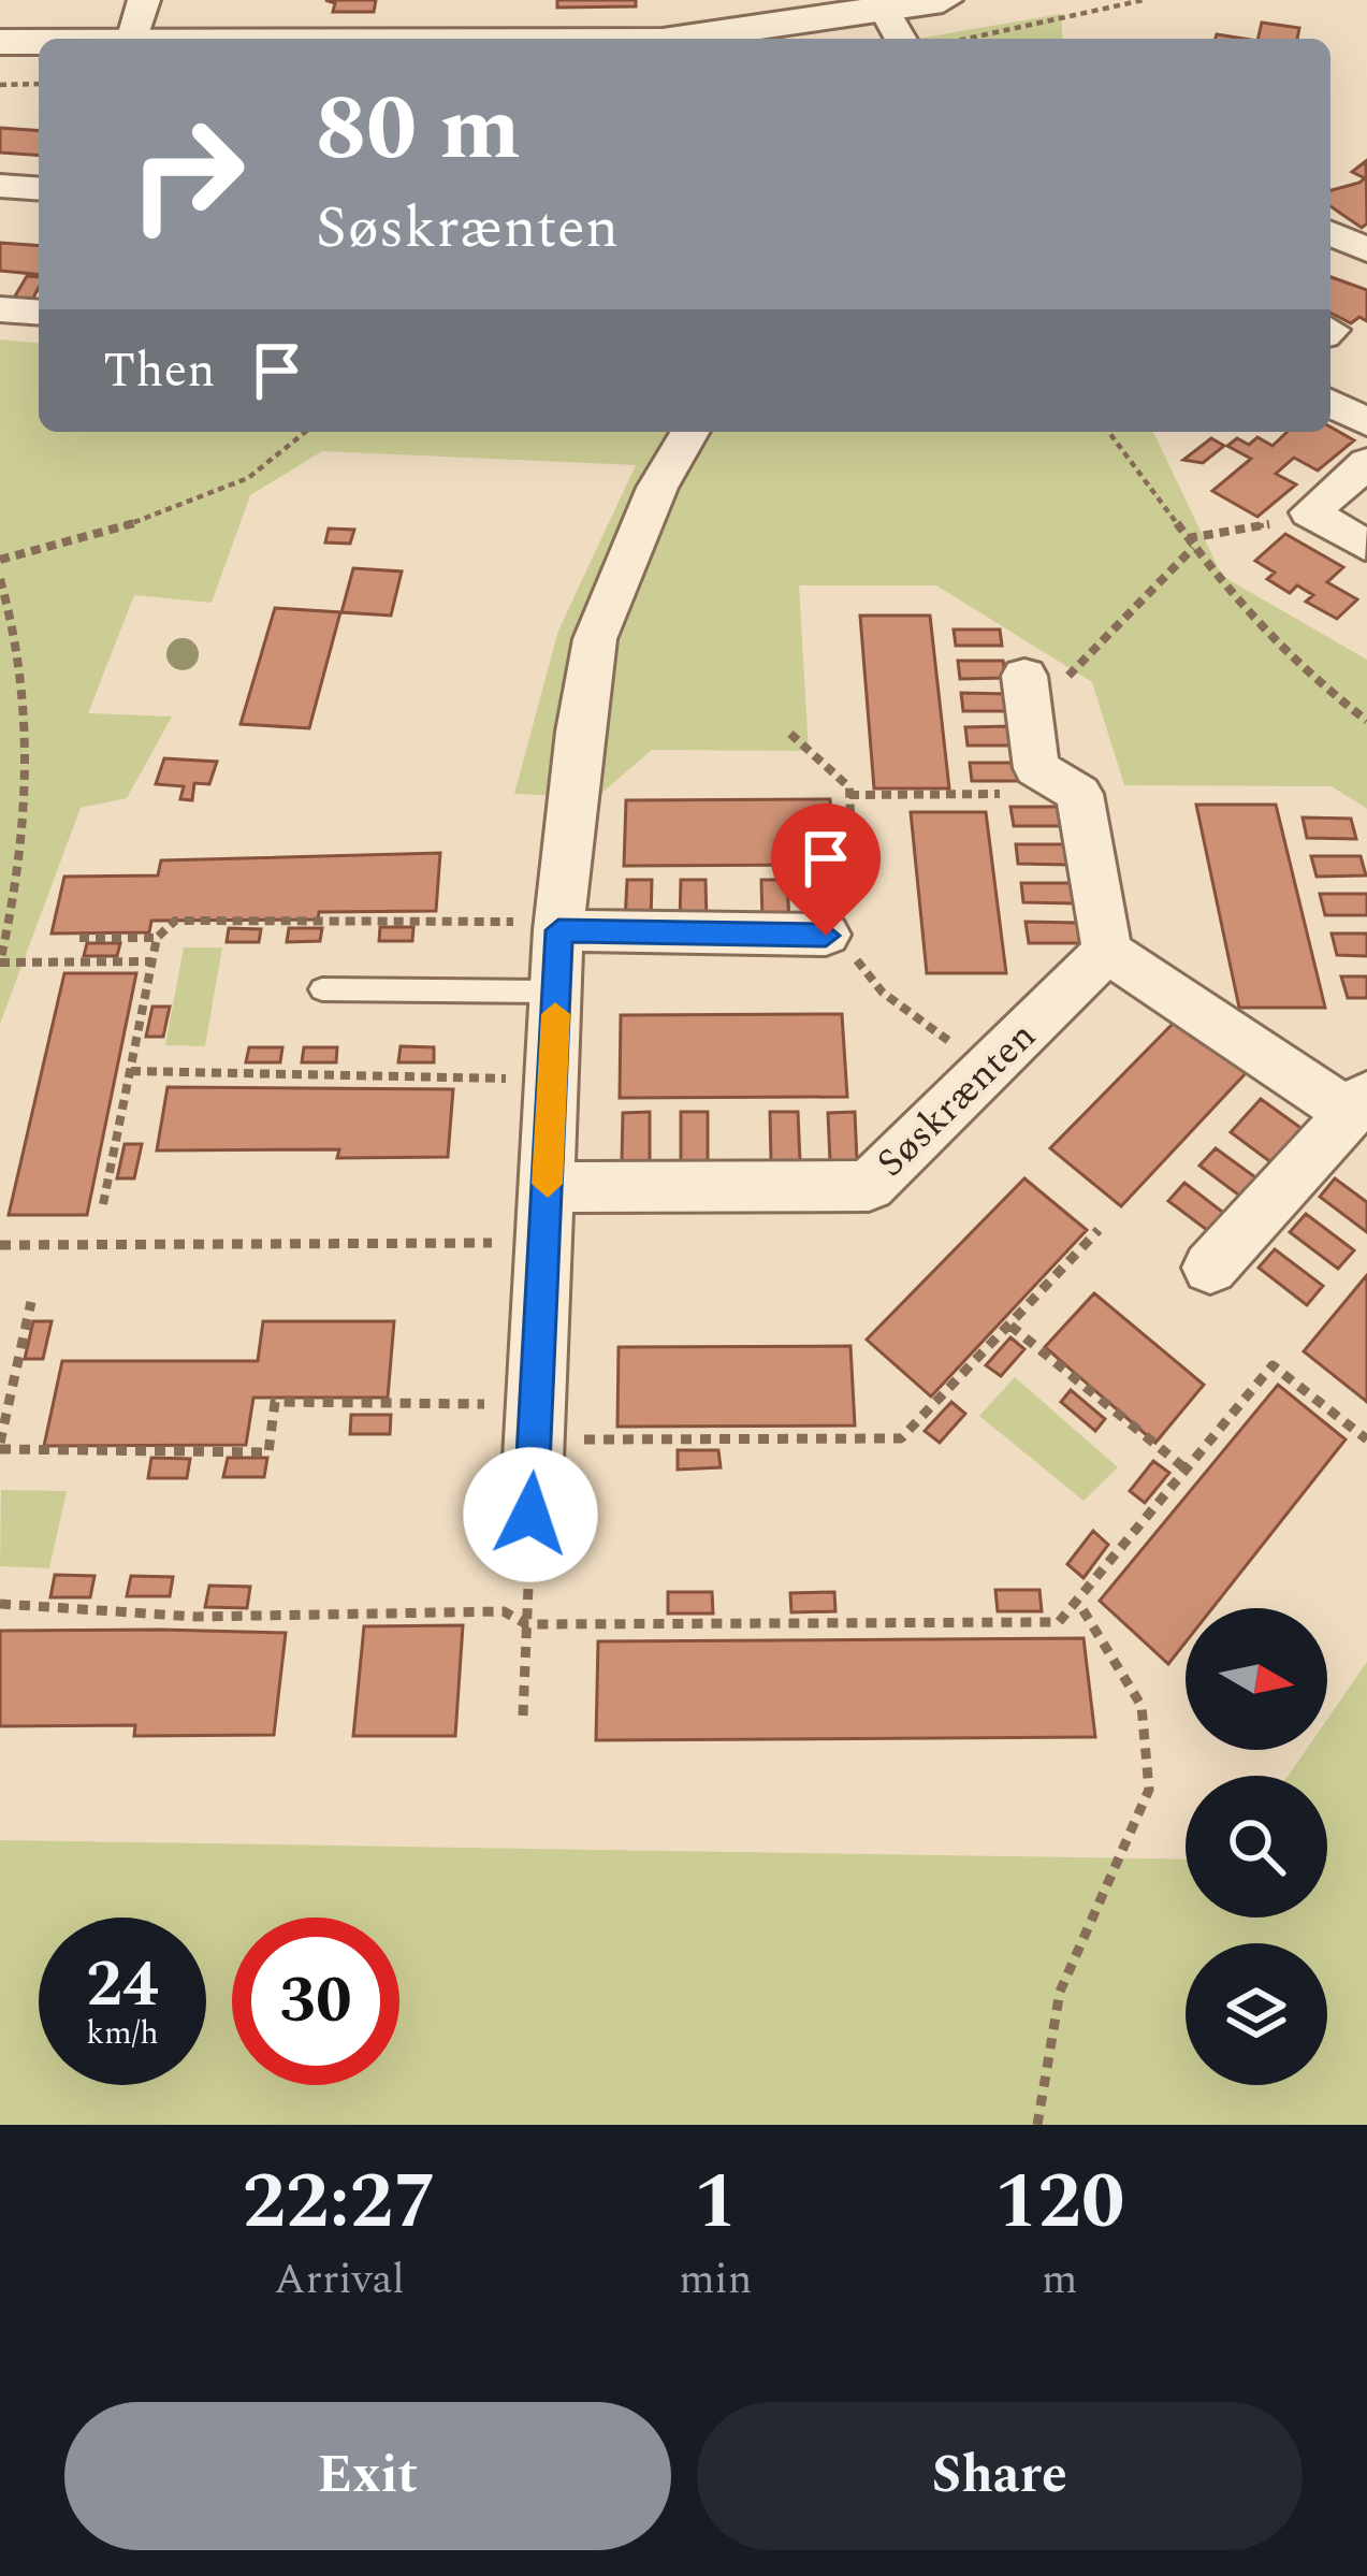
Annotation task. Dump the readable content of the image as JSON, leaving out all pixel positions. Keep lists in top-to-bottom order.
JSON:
{
  "streets": {
    "street": ["Søskrænten"]
  },
  "north": "right",
  "page": {
    "turn": ["80 m", "Søskrænten"],
    "then": "Then",
    "speed": "24 km/h",
    "limit": "30",
    "eta": [
      "22:27",
      "Arrival",
      "1",
      "min",
      "120",
      "m"
    ],
    "buttons": ["Exit", "Share"]
  }
}
